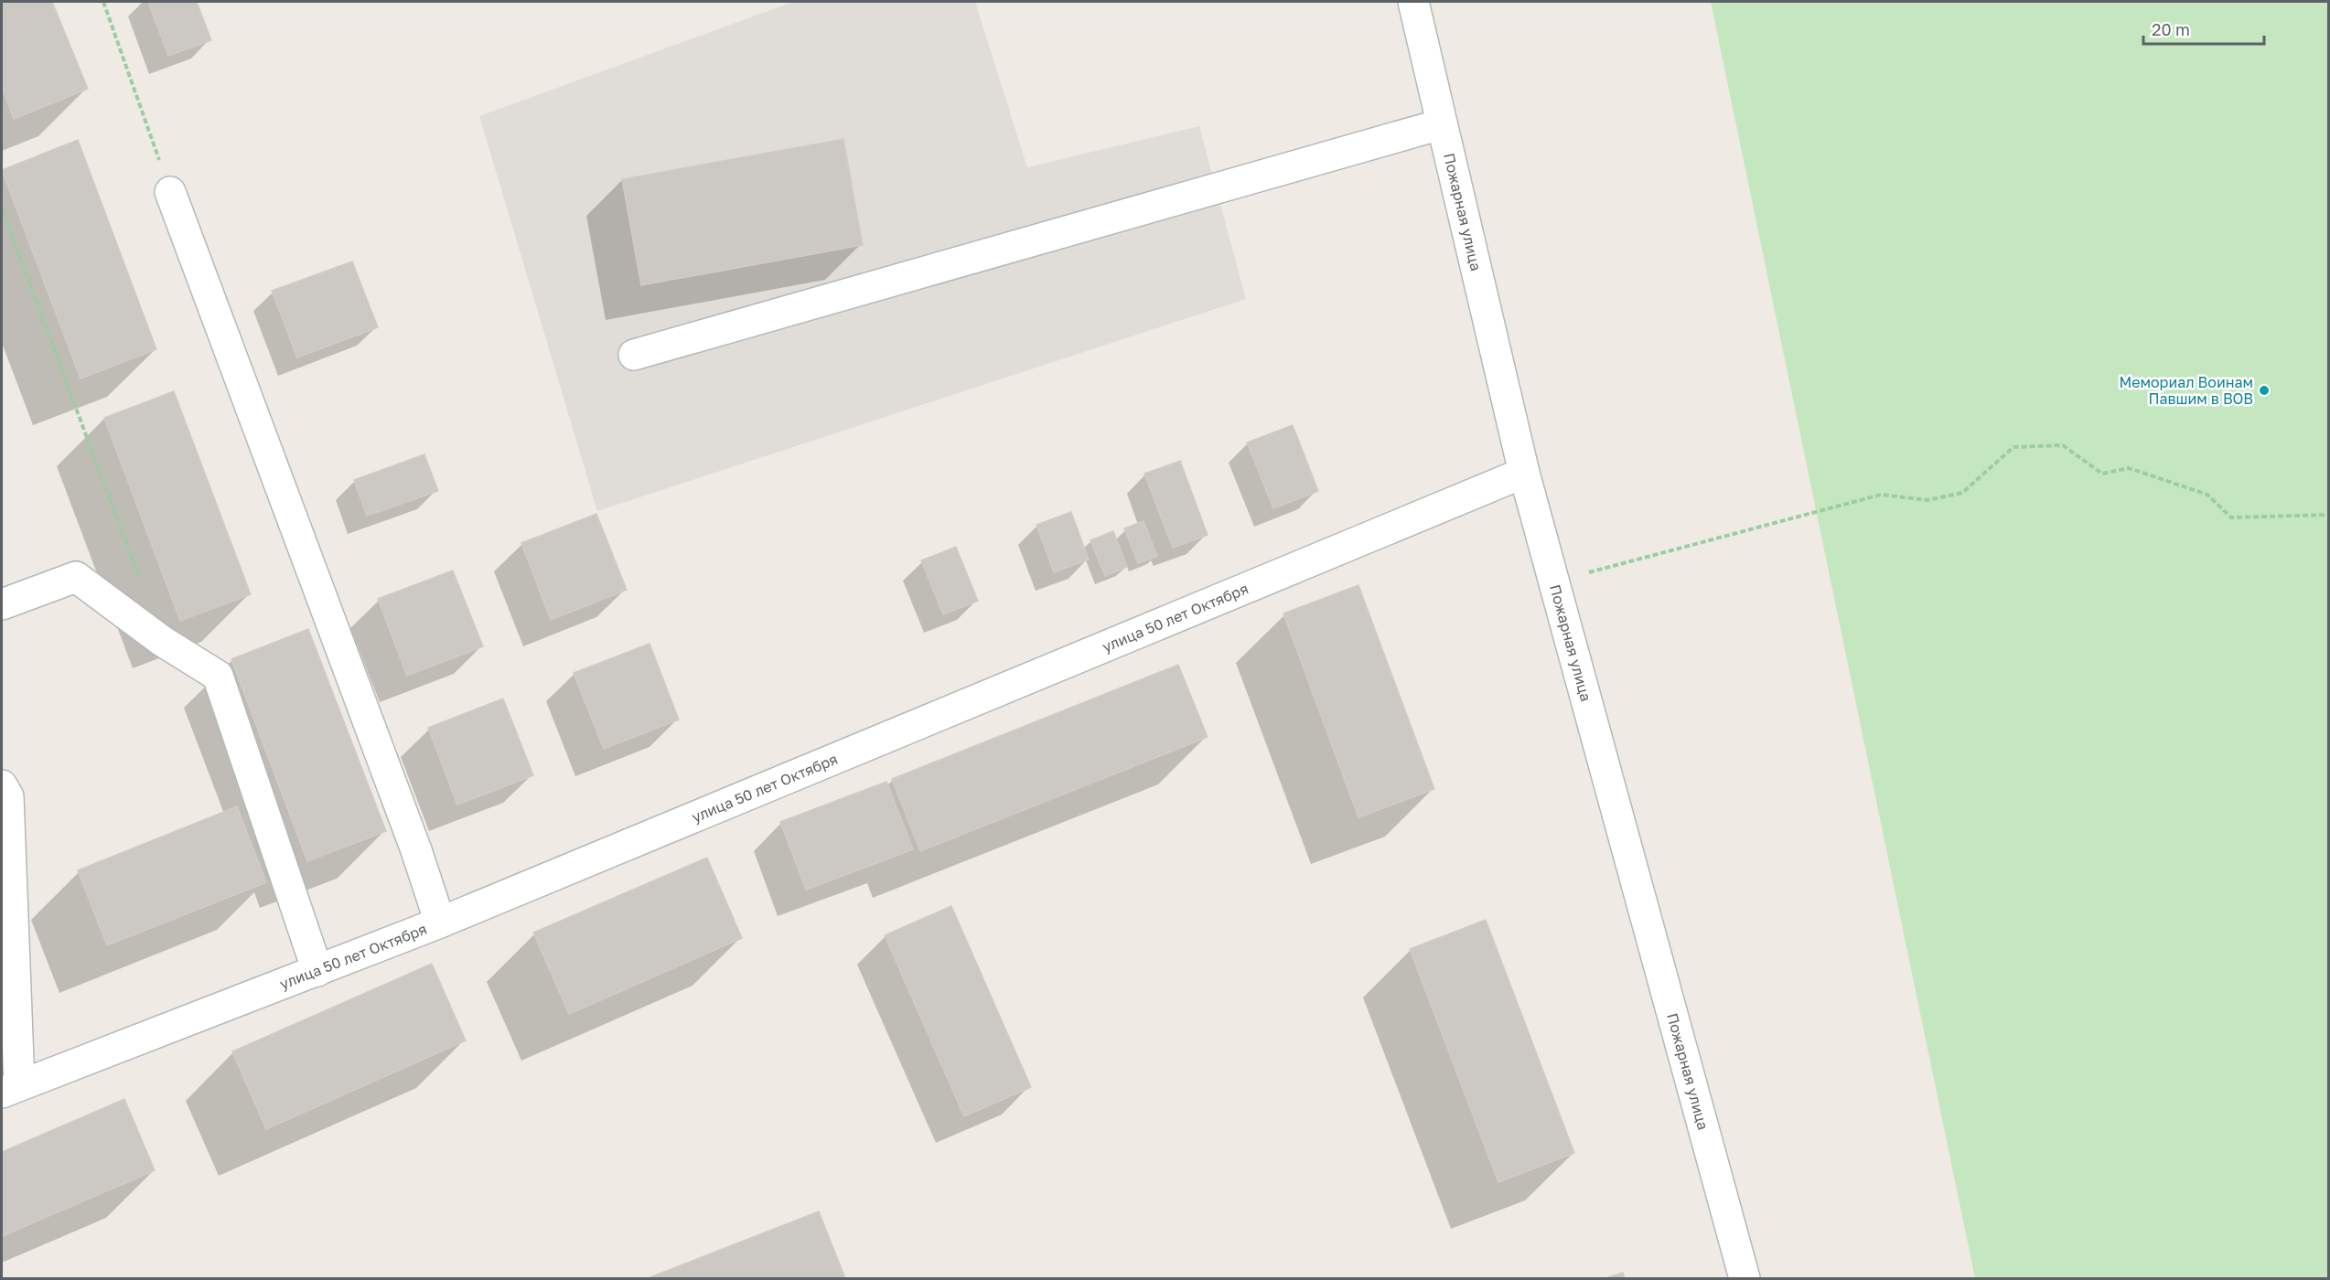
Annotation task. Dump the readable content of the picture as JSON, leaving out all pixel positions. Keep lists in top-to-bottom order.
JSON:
{
  "streets": {
    "street": ["Пожарная улица", "улица 50 лет Октября"]
  },
  "crossings": [
    ["Пожарная улица", "улица 50 лет Октября"]
  ],
  "places": ["Мемориал Воинам Павшим в ВОВ"],
  "scale_bar": "20 m"
}
